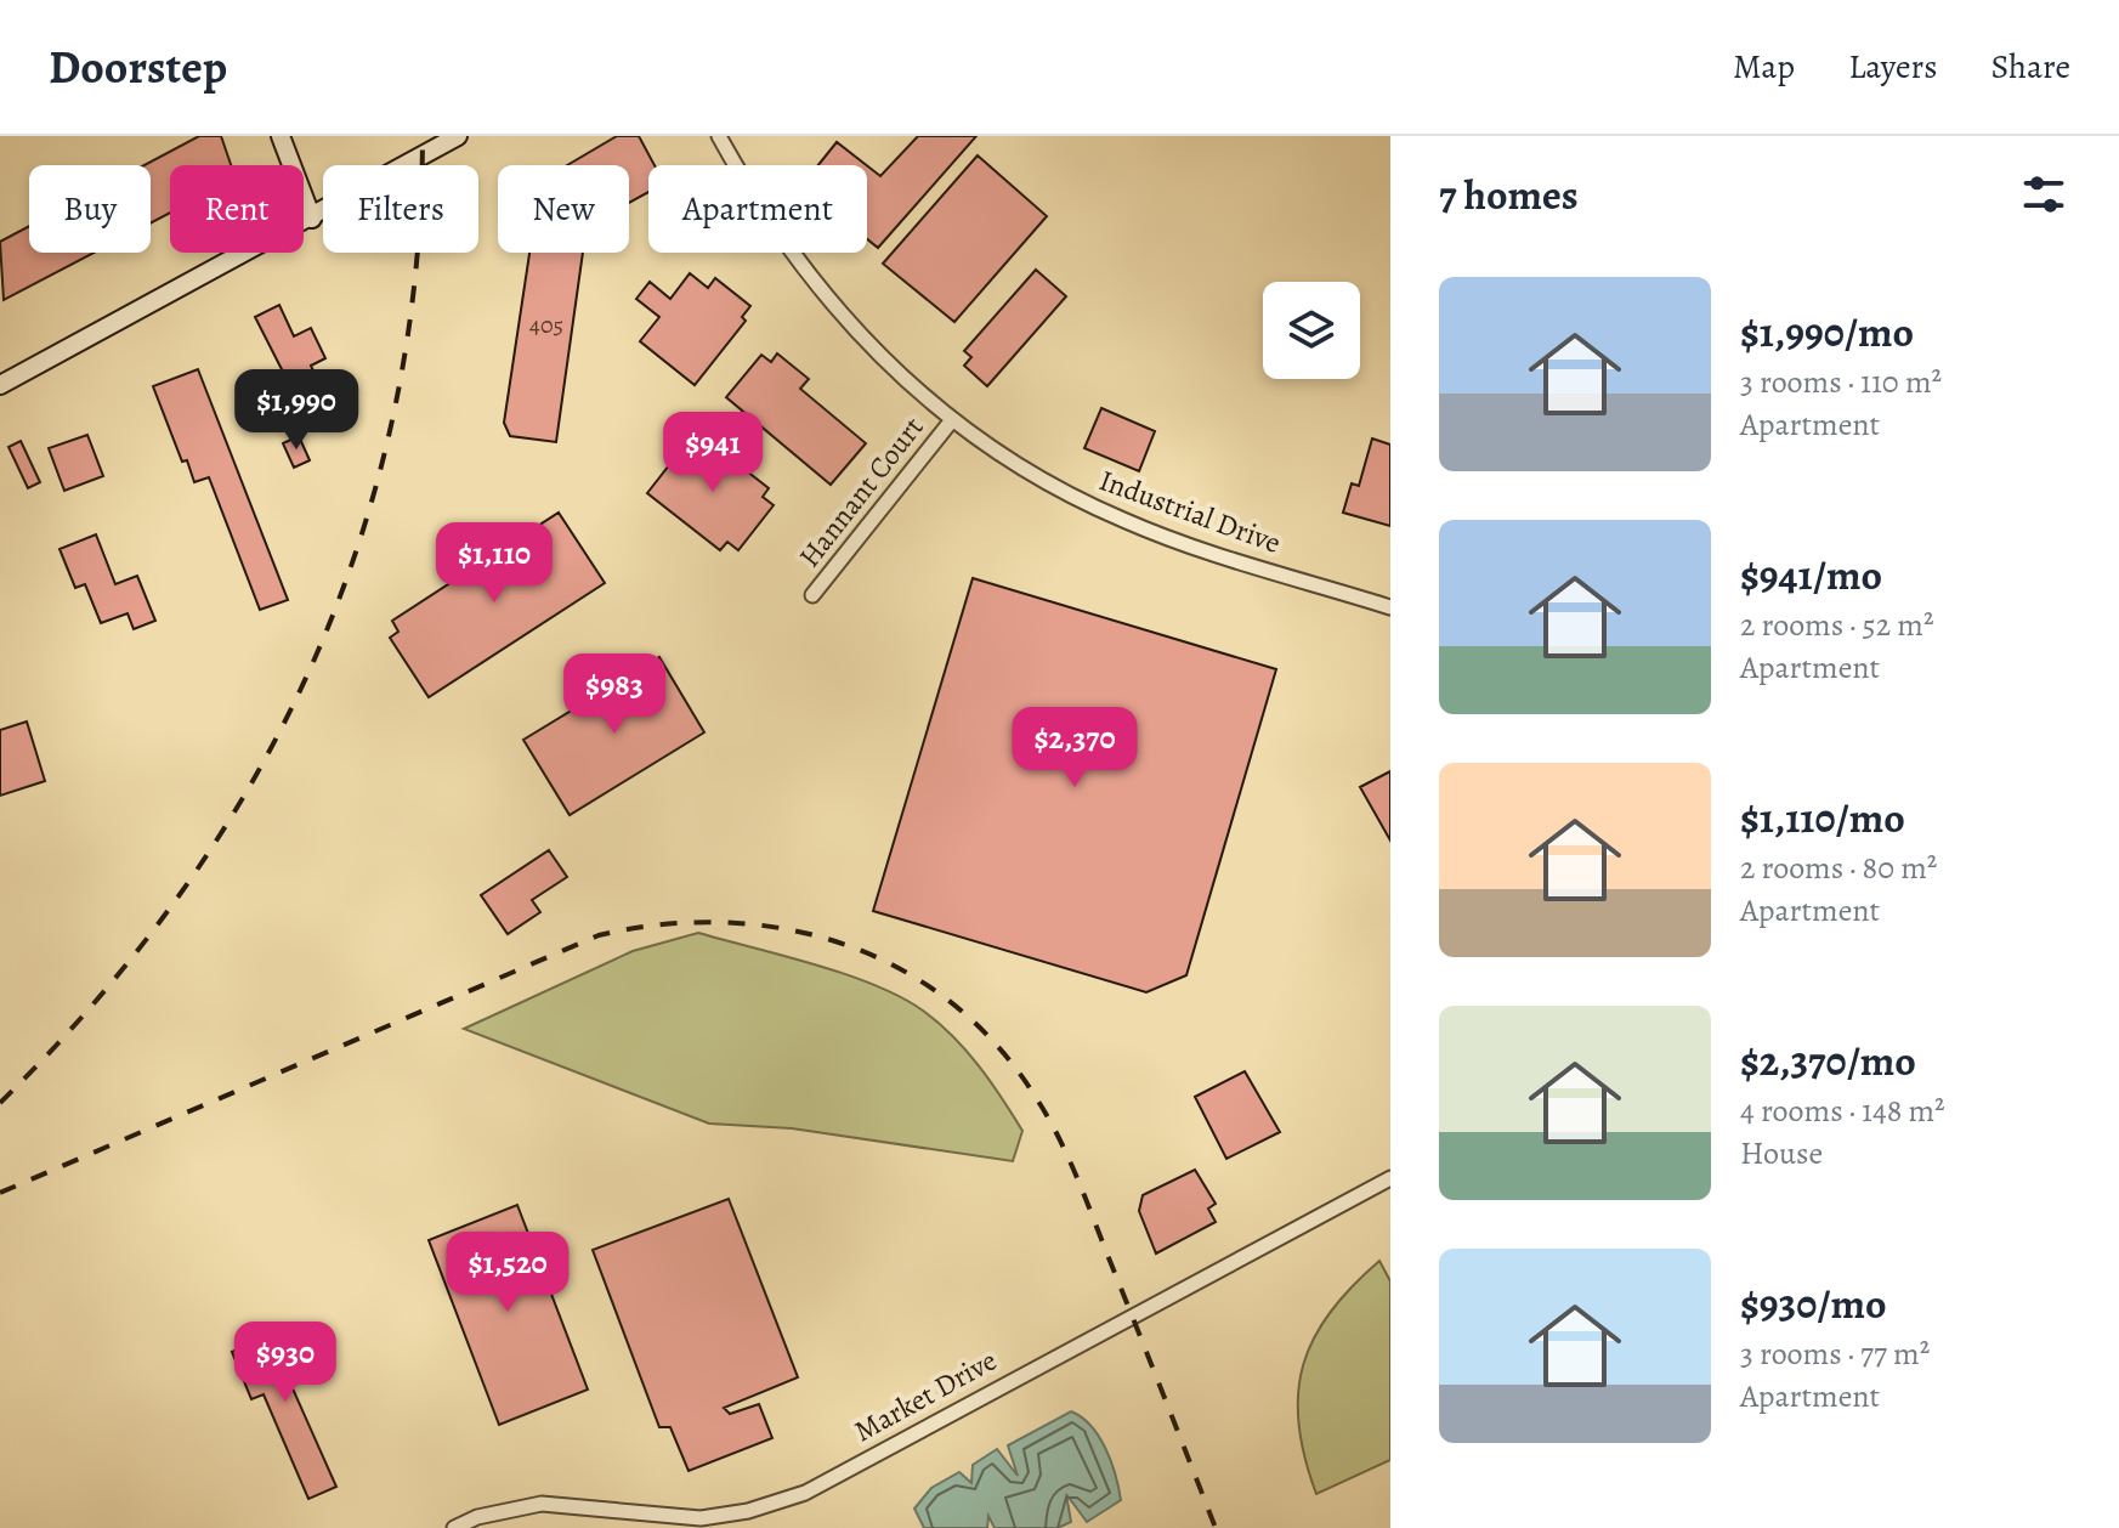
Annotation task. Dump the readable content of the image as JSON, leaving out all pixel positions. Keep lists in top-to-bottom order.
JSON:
{
  "streets": {
    "street": ["Hannant Court", "Industrial Drive", "Market Drive"]
  },
  "crossings": [
    ["Hannant Court", "Industrial Drive"]
  ],
  "house_numbers": ["405"],
  "page": {
    "header": "Doorstep",
    "nav": ["Map", "Layers", "Share"],
    "heading": "7 homes",
    "chip": [
      "Buy",
      "Rent",
      "Filters",
      "New",
      "Apartment"
    ],
    "list": [
      {
        "name": "$1,990/mo",
        "note": "3 rooms · 110 m² · Apartment"
      },
      {
        "name": "$941/mo",
        "note": "2 rooms · 52 m² · Apartment"
      },
      {
        "name": "$1,110/mo",
        "note": "2 rooms · 80 m² · Apartment"
      },
      {
        "name": "$2,370/mo",
        "note": "4 rooms · 148 m² · House"
      },
      {
        "name": "$930/mo",
        "note": "3 rooms · 77 m² · Apartment"
      }
    ],
    "price": [
      "$1,990",
      "$941",
      "$1,110",
      "$983",
      "$2,370",
      "$1,520",
      "$930"
    ]
  }
}
